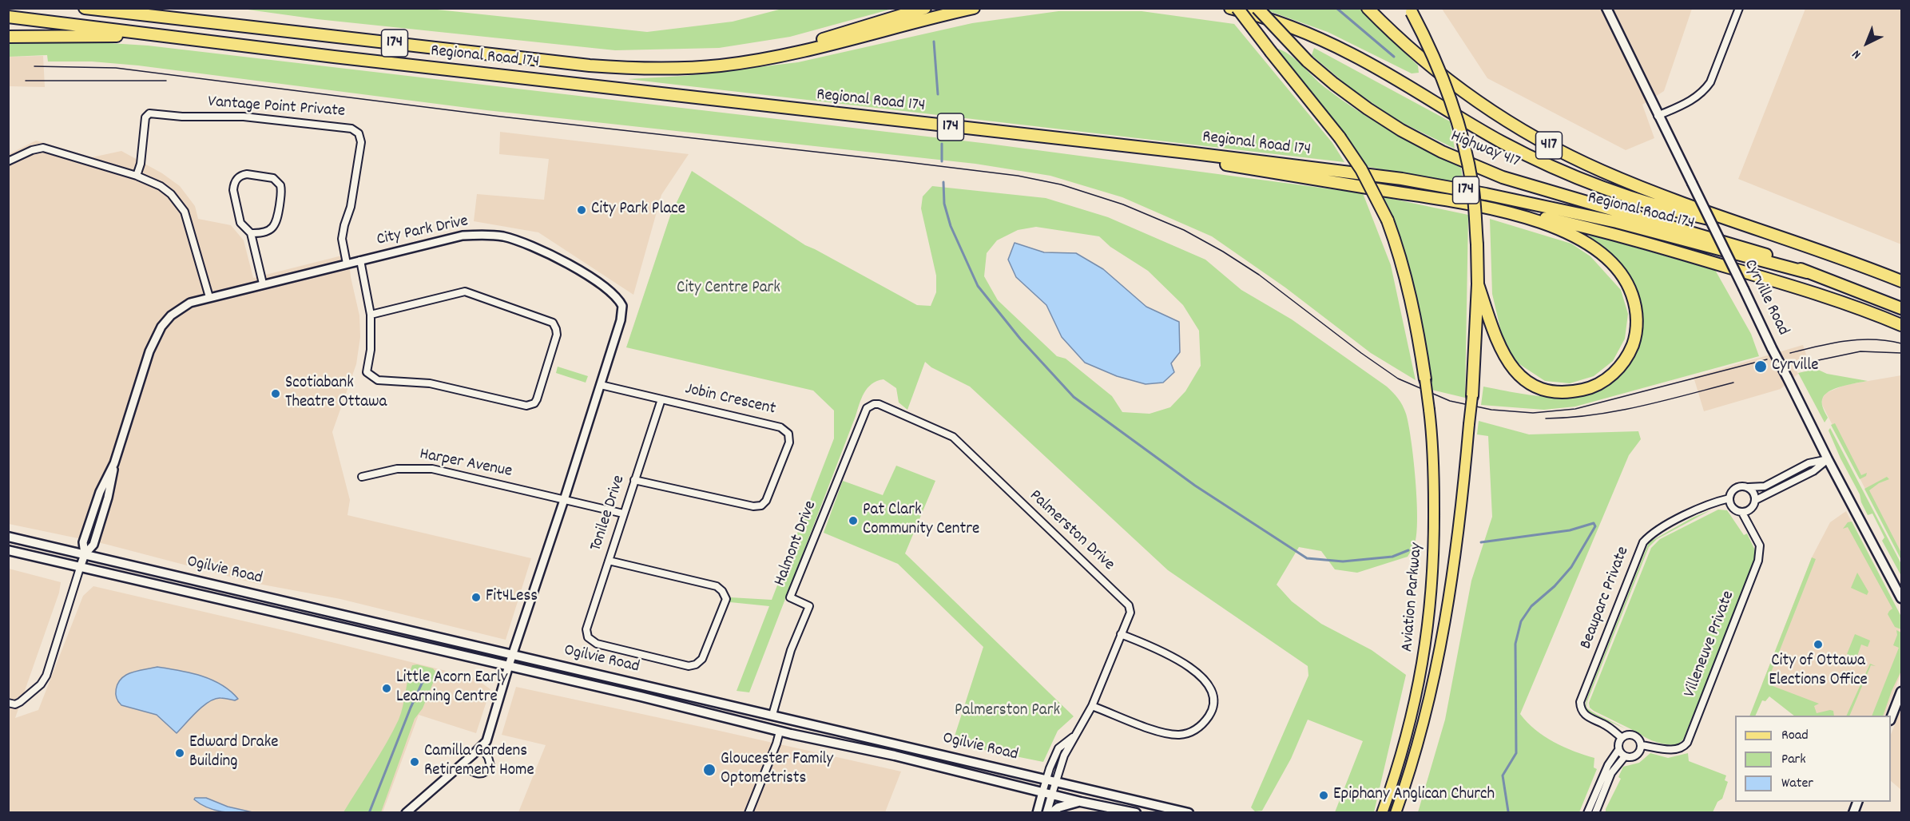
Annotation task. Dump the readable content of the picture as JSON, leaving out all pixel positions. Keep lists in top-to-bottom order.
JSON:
{
  "streets": {
    "highway": [
      "174",
      "Regional Road 174",
      "417",
      "Highway 417"
    ],
    "main road": ["Cyrville Road", "Ogilvie Road", "Aviation Parkway"],
    "street": [
      "Vantage Point Private",
      "City Park Drive",
      "Jobin Crescent",
      "Harper Avenue",
      "Tonilee Drive",
      "Palmerston Drive",
      "Halmont Drive",
      "Beauparc Private",
      "Villeneuve Private"
    ]
  },
  "crossings": [
    ["Regional Road 174", "Highway 417"],
    ["Vantage Point Private", "City Park Drive"],
    ["City Park Drive", "Jobin Crescent"],
    ["City Park Drive", "Harper Avenue"],
    ["City Park Drive", "Ogilvie Road"],
    ["Jobin Crescent", "Tonilee Drive"],
    ["Harper Avenue", "Tonilee Drive"],
    ["Palmerston Drive", "Halmont Drive"],
    ["Palmerston Drive", "Ogilvie Road"],
    ["Halmont Drive", "Ogilvie Road"],
    ["Beauparc Private", "Villeneuve Private"]
  ],
  "parks": ["City Centre Park", "Palmerston Park"],
  "places": [
    "City Park Place",
    "Cyrville",
    "Scotiabank Theatre Ottawa",
    "Pat Clark Community Centre",
    "Fit4Less",
    "City of Ottawa Elections Office",
    "Little Acorn Early Learning Centre",
    "Edward Drake Building",
    "Camilla Gardens Retirement Home",
    "Gloucester Family Optometrists",
    "Epiphany Anglican Church"
  ],
  "legend": ["Road", "Park", "Water"],
  "north": "bottom left"
}
